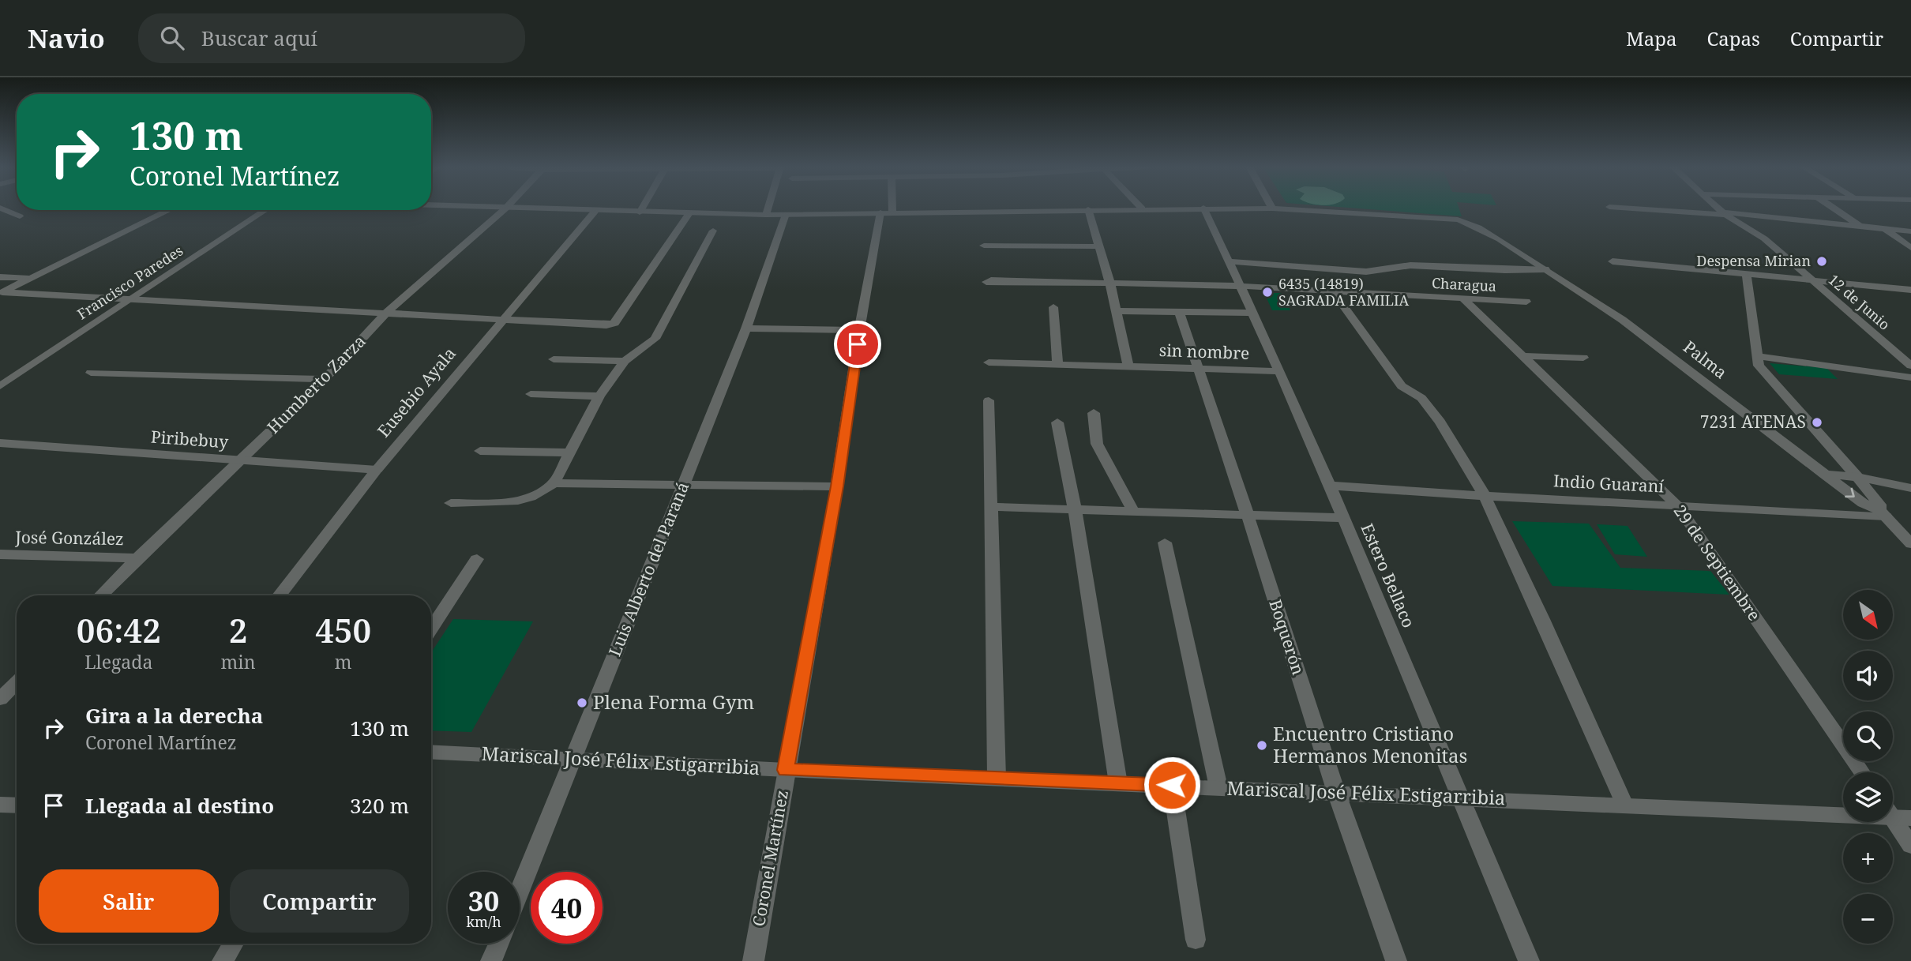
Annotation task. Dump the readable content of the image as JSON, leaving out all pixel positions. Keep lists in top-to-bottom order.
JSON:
{
  "streets": {
    "street": [
      "Francisco Paredes",
      "Charagua",
      "12 de Junio",
      "sin nombre",
      "Palma",
      "Humberto Zarza",
      "Eusebio Ayala",
      "Piribebuy",
      "Indio Guaraní",
      "José González",
      "29 de Septiembre",
      "Luis Alberto del Paraná",
      "Estero Bellaco",
      "Boquerón",
      "Mariscal José Félix Estigarribia",
      "Coronel Martínez"
    ]
  },
  "crossings": [
    ["Charagua", "29 de Septiembre"],
    ["Charagua", "Estero Bellaco"],
    ["sin nombre", "Estero Bellaco"],
    ["sin nombre", "Boquerón"],
    ["Palma", "Indio Guaraní"],
    ["Humberto Zarza", "Piribebuy"],
    ["Humberto Zarza", "José González"],
    ["Eusebio Ayala", "Piribebuy"],
    ["Indio Guaraní", "29 de Septiembre"],
    ["Indio Guaraní", "Estero Bellaco"],
    ["Luis Alberto del Paraná", "Mariscal José Félix Estigarribia"],
    ["Estero Bellaco", "Mariscal José Félix Estigarribia"],
    ["Boquerón", "Mariscal José Félix Estigarribia"],
    ["Mariscal José Félix Estigarribia", "Coronel Martínez"]
  ],
  "places": [
    "Despensa Mirian",
    "6435 (14819) SAGRADA FAMILIA",
    "7231 ATENAS",
    "Plena Forma Gym",
    "Encuentro Cristiano Hermanos Menonitas"
  ],
  "north": "bottom right",
  "page": {
    "header": "Navio",
    "search": "Buscar aquí",
    "nav": ["Mapa", "Capas", "Compartir"],
    "turn": ["130 m", "Coronel Martínez"],
    "map_buttons": ["+", "−"],
    "eta": [
      "06:42",
      "Llegada",
      "2",
      "min",
      "450",
      "m"
    ],
    "list": [
      {
        "name": "Gira a la derecha",
        "note": "Coronel Martínez",
        "value": "130 m"
      },
      {
        "name": "Llegada al destino",
        "value": "320 m"
      }
    ],
    "buttons": ["Salir", "Compartir"],
    "speed": "30 km/h",
    "limit": "40"
  }
}
